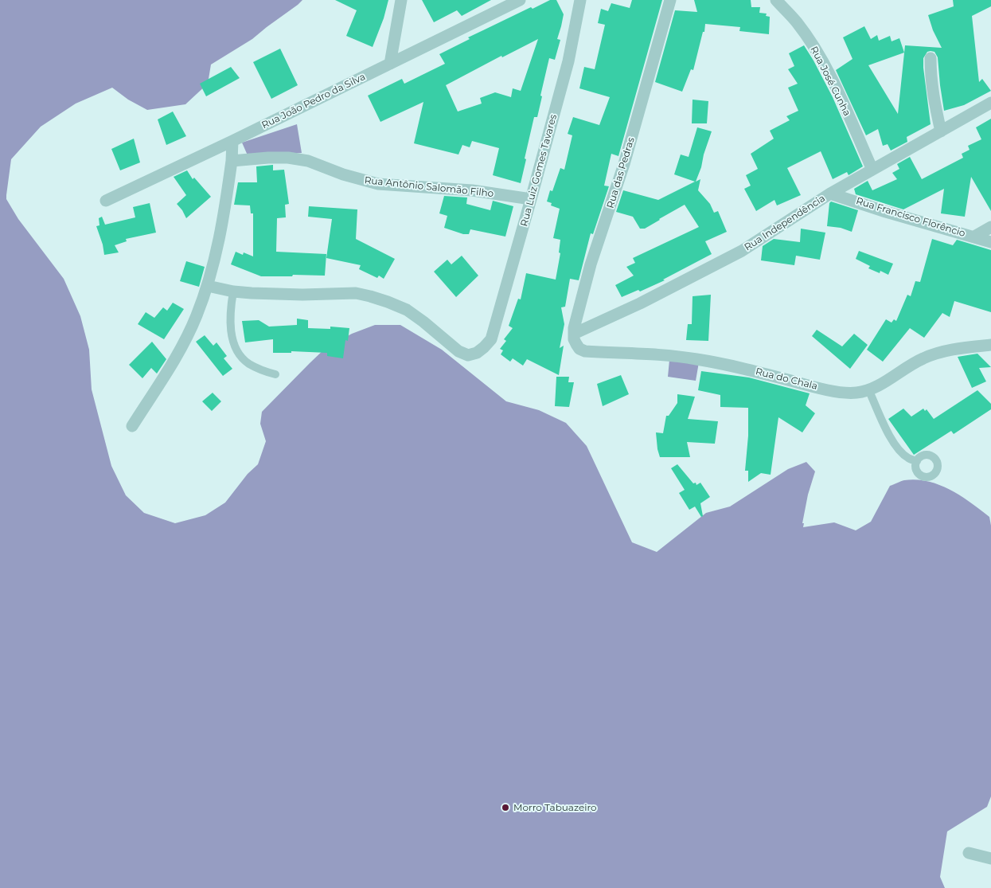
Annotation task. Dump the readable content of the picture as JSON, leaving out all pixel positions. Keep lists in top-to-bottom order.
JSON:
{
  "streets": {
    "street": [
      "Rua José Cunha",
      "Rua João Pedro da Silva",
      "Rua Luiz Gomes Tavares",
      "Rua das Pedras",
      "Rua Antônio Salomão Filho",
      "Rua Francisco Florêncio",
      "Rua Independência",
      "Rua do Chala"
    ]
  },
  "crossings": [
    ["Rua José Cunha", "Rua Independência"],
    ["Rua Luiz Gomes Tavares", "Rua Antônio Salomão Filho"],
    ["Rua das Pedras", "Rua Independência"],
    ["Rua das Pedras", "Rua do Chala"],
    ["Rua Francisco Florêncio", "Rua Independência"],
    ["Rua Independência", "Rua do Chala"]
  ],
  "places": ["Morro Tabuazeiro"]
}
